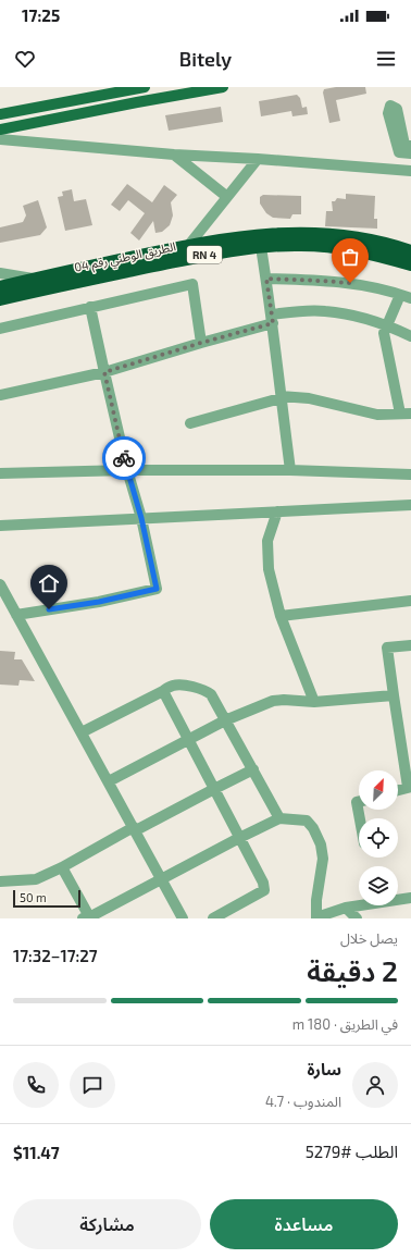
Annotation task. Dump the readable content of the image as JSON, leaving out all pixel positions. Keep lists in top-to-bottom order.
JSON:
{
  "streets": {
    "highway": ["RN 4", "الطريق الوطني رقم 04"]
  },
  "scale_bar": "50 m",
  "north": "top right",
  "page": {
    "status": "17:25",
    "header": "Bitely",
    "scale": "50 m",
    "heading": ["2 دقيقة", "يصل خلال", "17:27–17:32"],
    "panel": [
      "سارة",
      "المندوب · 4.7",
      "الطلب #5279",
      "$11.47"
    ],
    "bar": "في الطريق · 180 m",
    "buttons": ["مساعدة", "مشاركة"]
  }
}
